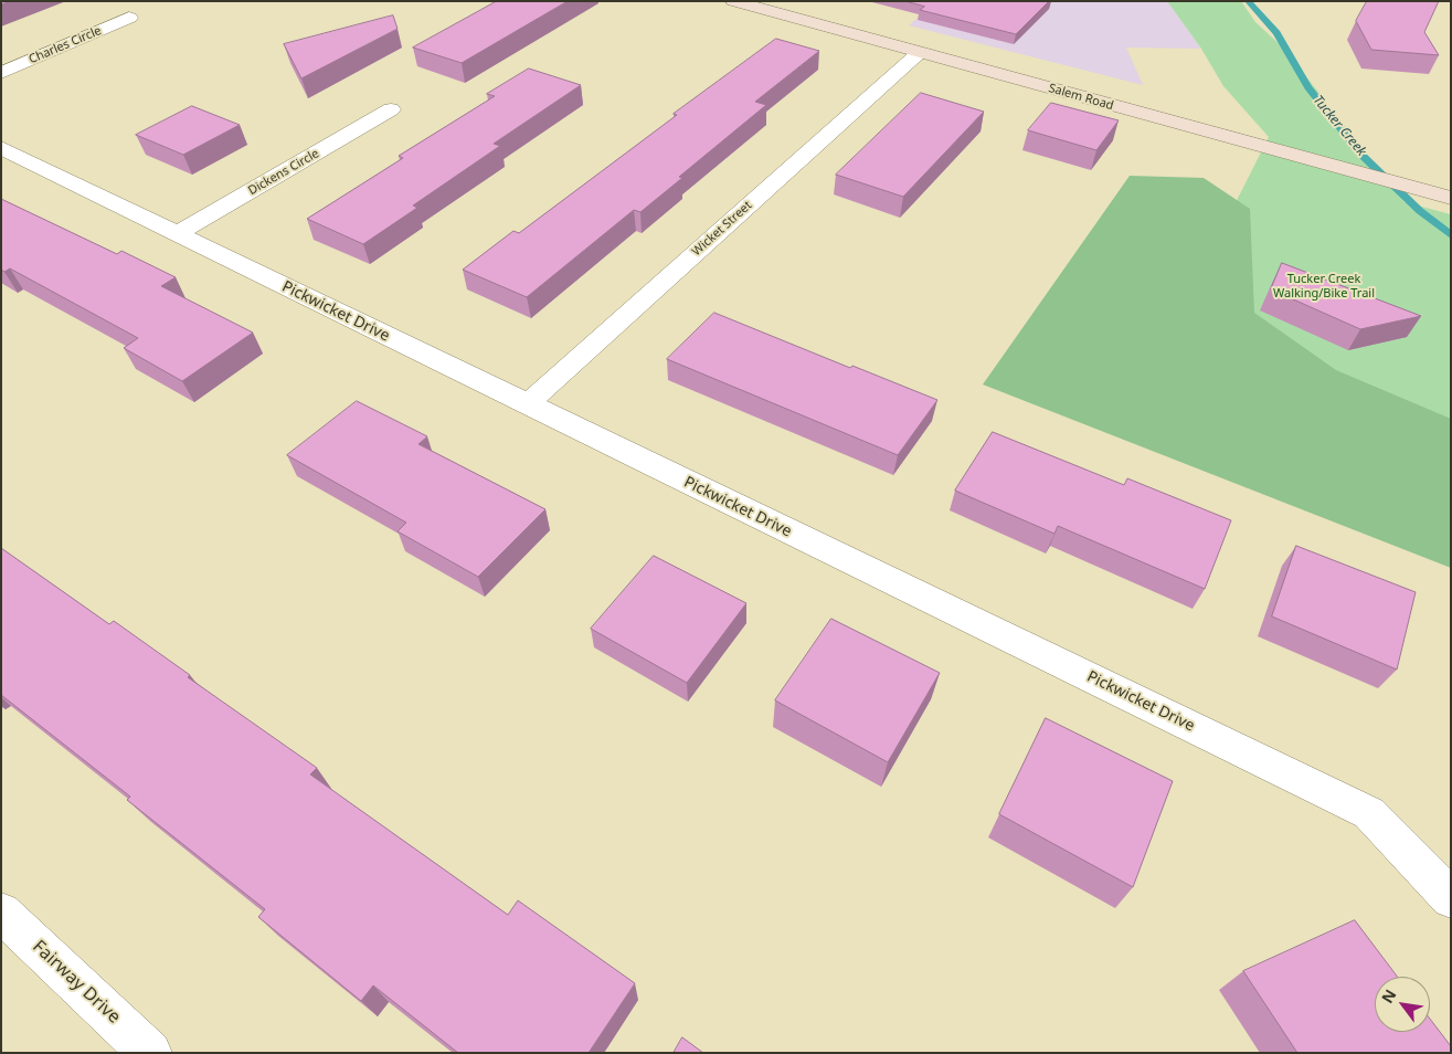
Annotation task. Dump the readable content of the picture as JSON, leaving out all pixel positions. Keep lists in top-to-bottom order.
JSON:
{
  "streets": {
    "main road": ["Salem Road"],
    "street": [
      "Charles Circle",
      "Dickens Circle",
      "Wicket Street",
      "Pickwicket Drive",
      "Fairway Drive"
    ]
  },
  "crossings": [
    ["Salem Road", "Wicket Street"],
    ["Dickens Circle", "Pickwicket Drive"],
    ["Wicket Street", "Pickwicket Drive"]
  ],
  "water": ["Tucker Creek"],
  "parks": ["Tucker Creek Walking/Bike Trail"],
  "north": "top left"
}
